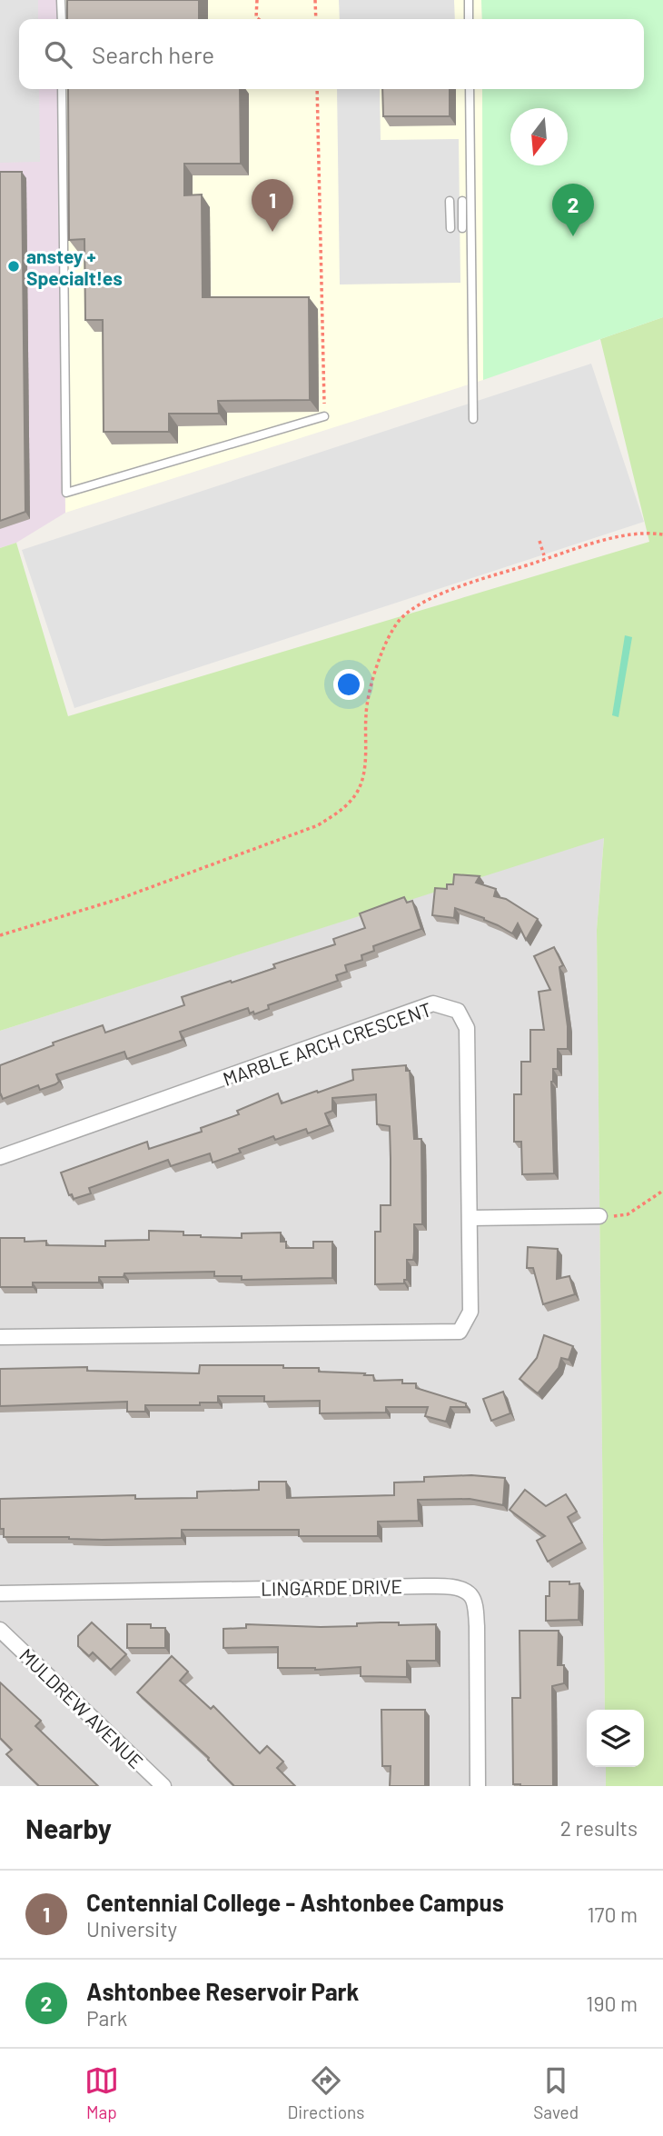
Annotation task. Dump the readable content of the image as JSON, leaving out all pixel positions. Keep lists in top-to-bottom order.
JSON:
{
  "streets": {
    "street": ["MARBLE ARCH CRESCENT", "LINGARDE DRIVE", "MULDREW AVENUE"]
  },
  "places": ["anstey + Specialt!es"],
  "north": "bottom",
  "page": {
    "search": "Search here",
    "pins": ["1", "2"],
    "heading": ["Nearby", "2 results"],
    "list": [
      {
        "mark": "1",
        "name": "Centennial College - Ashtonbee Campus",
        "note": "University",
        "value": "170 m"
      },
      {
        "mark": "2",
        "name": "Ashtonbee Reservoir Park",
        "note": "Park",
        "value": "190 m"
      }
    ],
    "nav": ["Map", "Directions", "Saved"]
  }
}
